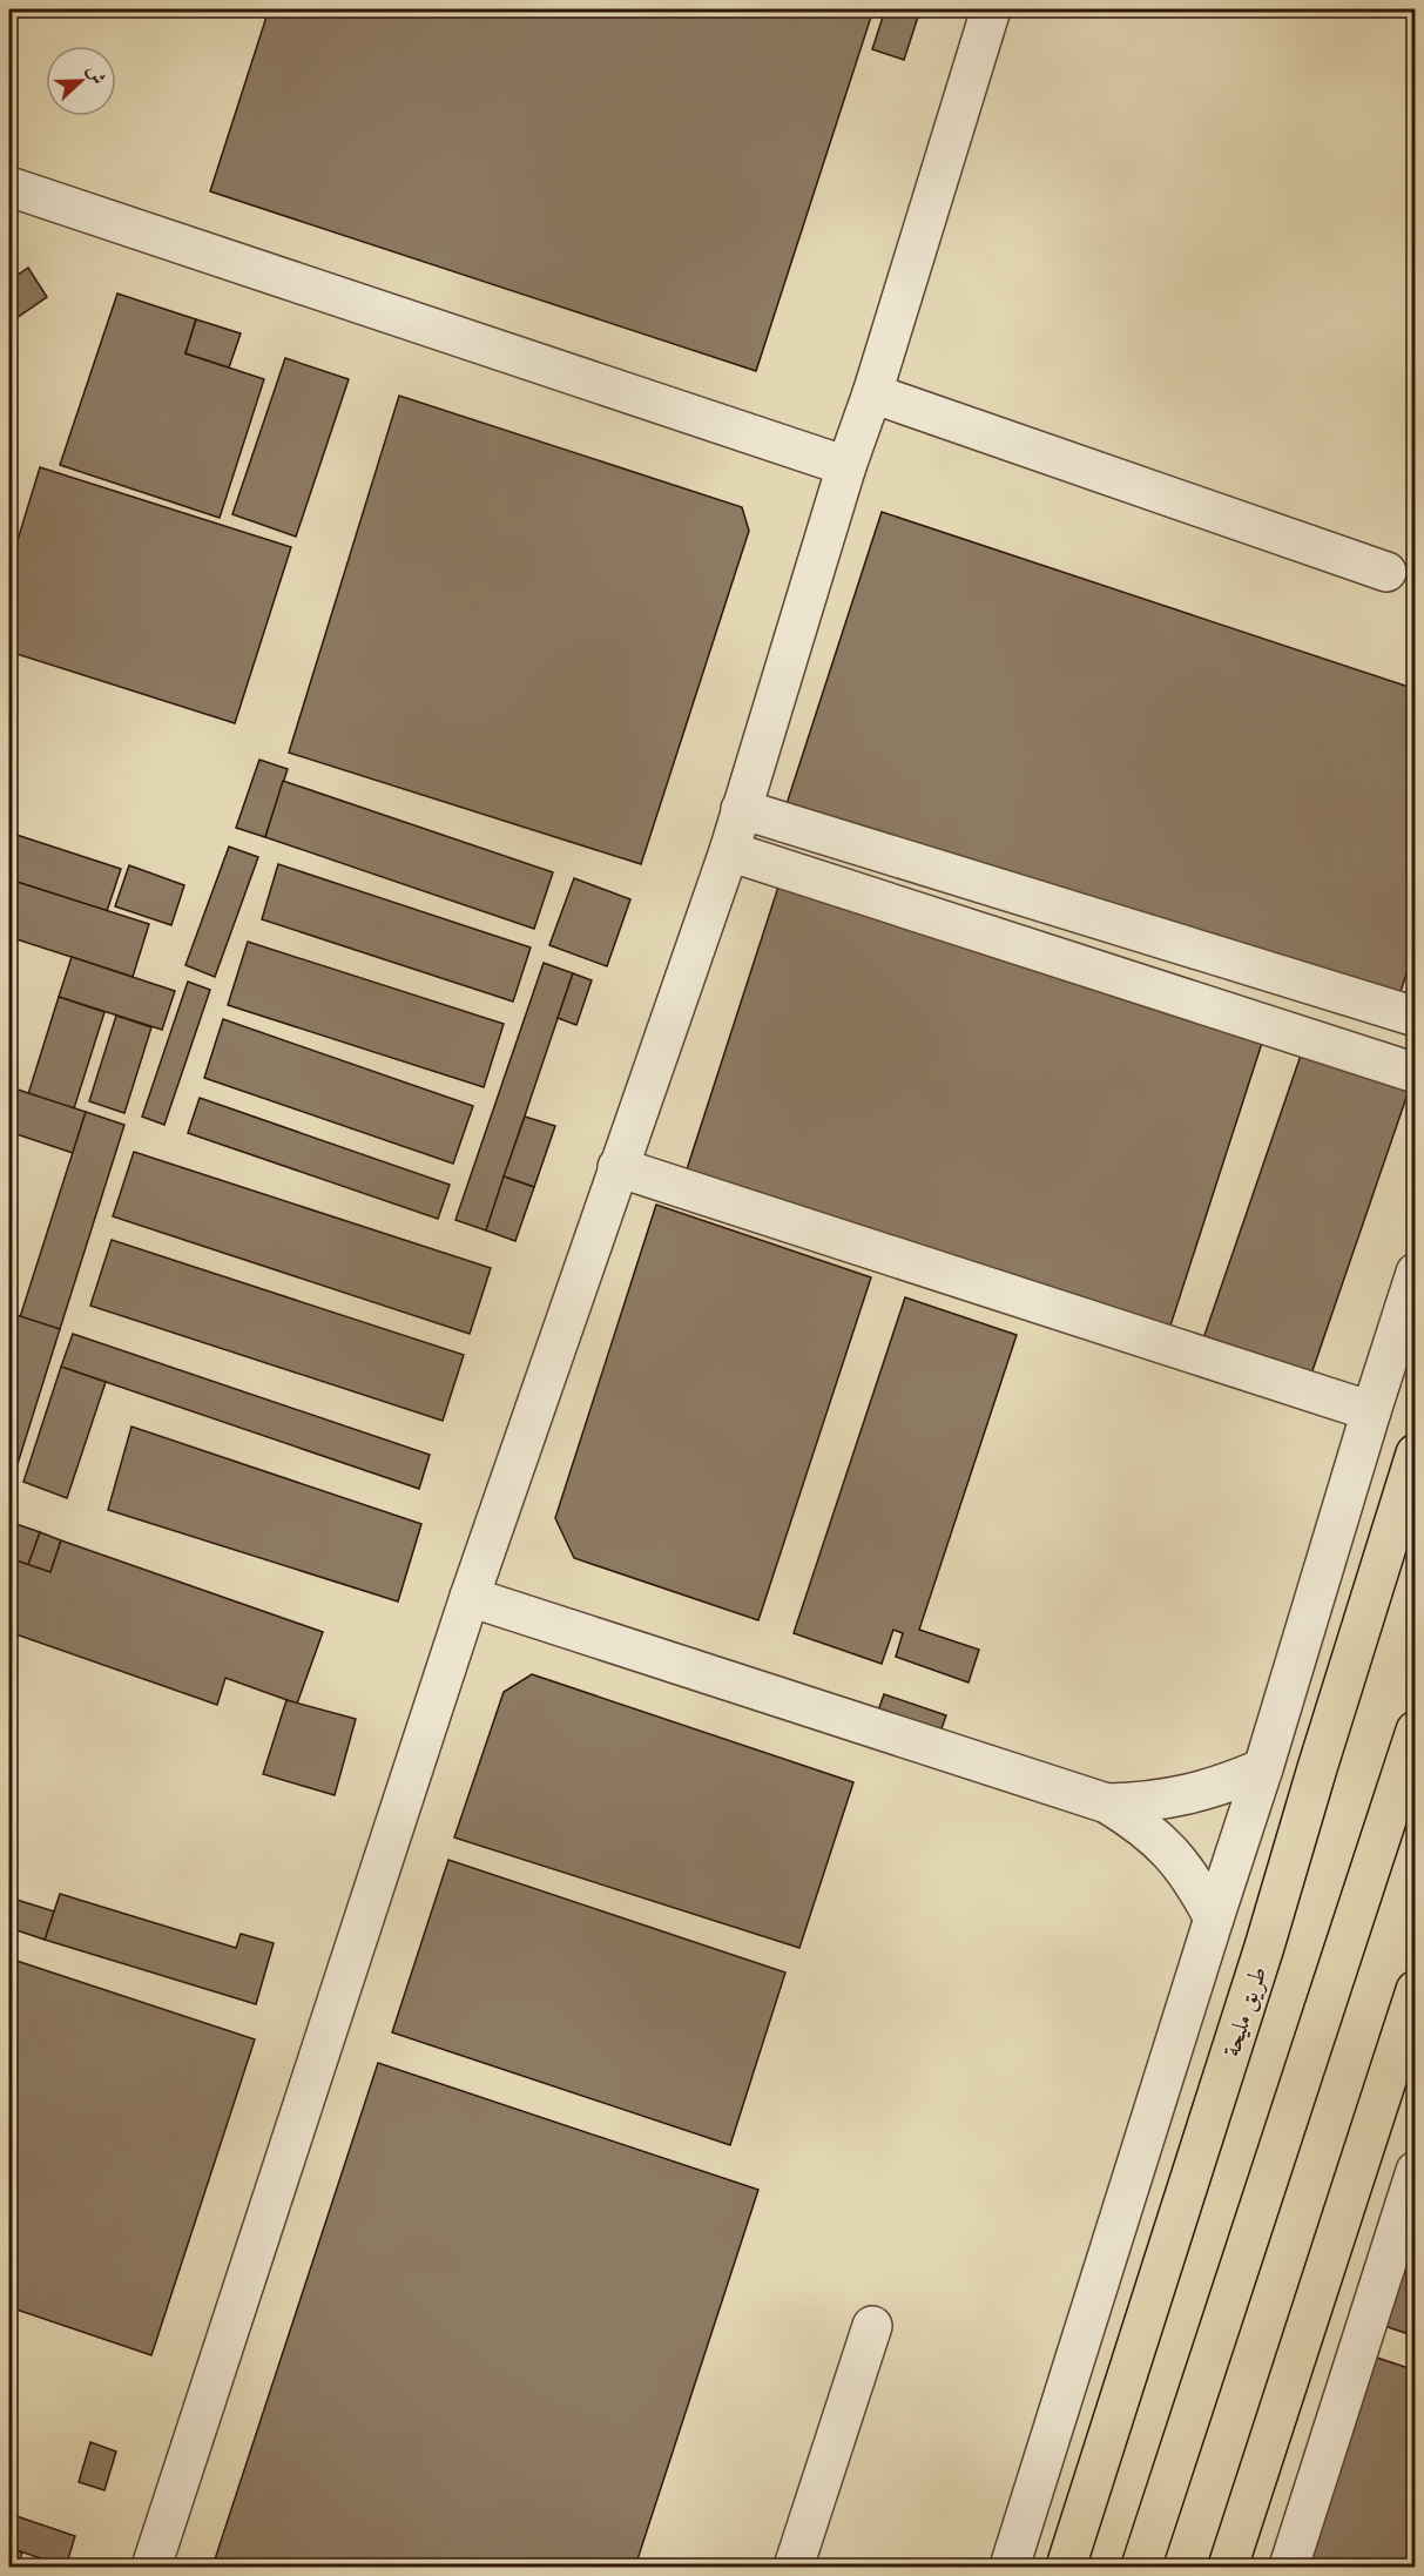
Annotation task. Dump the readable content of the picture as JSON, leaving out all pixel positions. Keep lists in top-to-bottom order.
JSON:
{
  "streets": {
    "main road": ["طريق مليحة"]
  },
  "north": "right"
}
